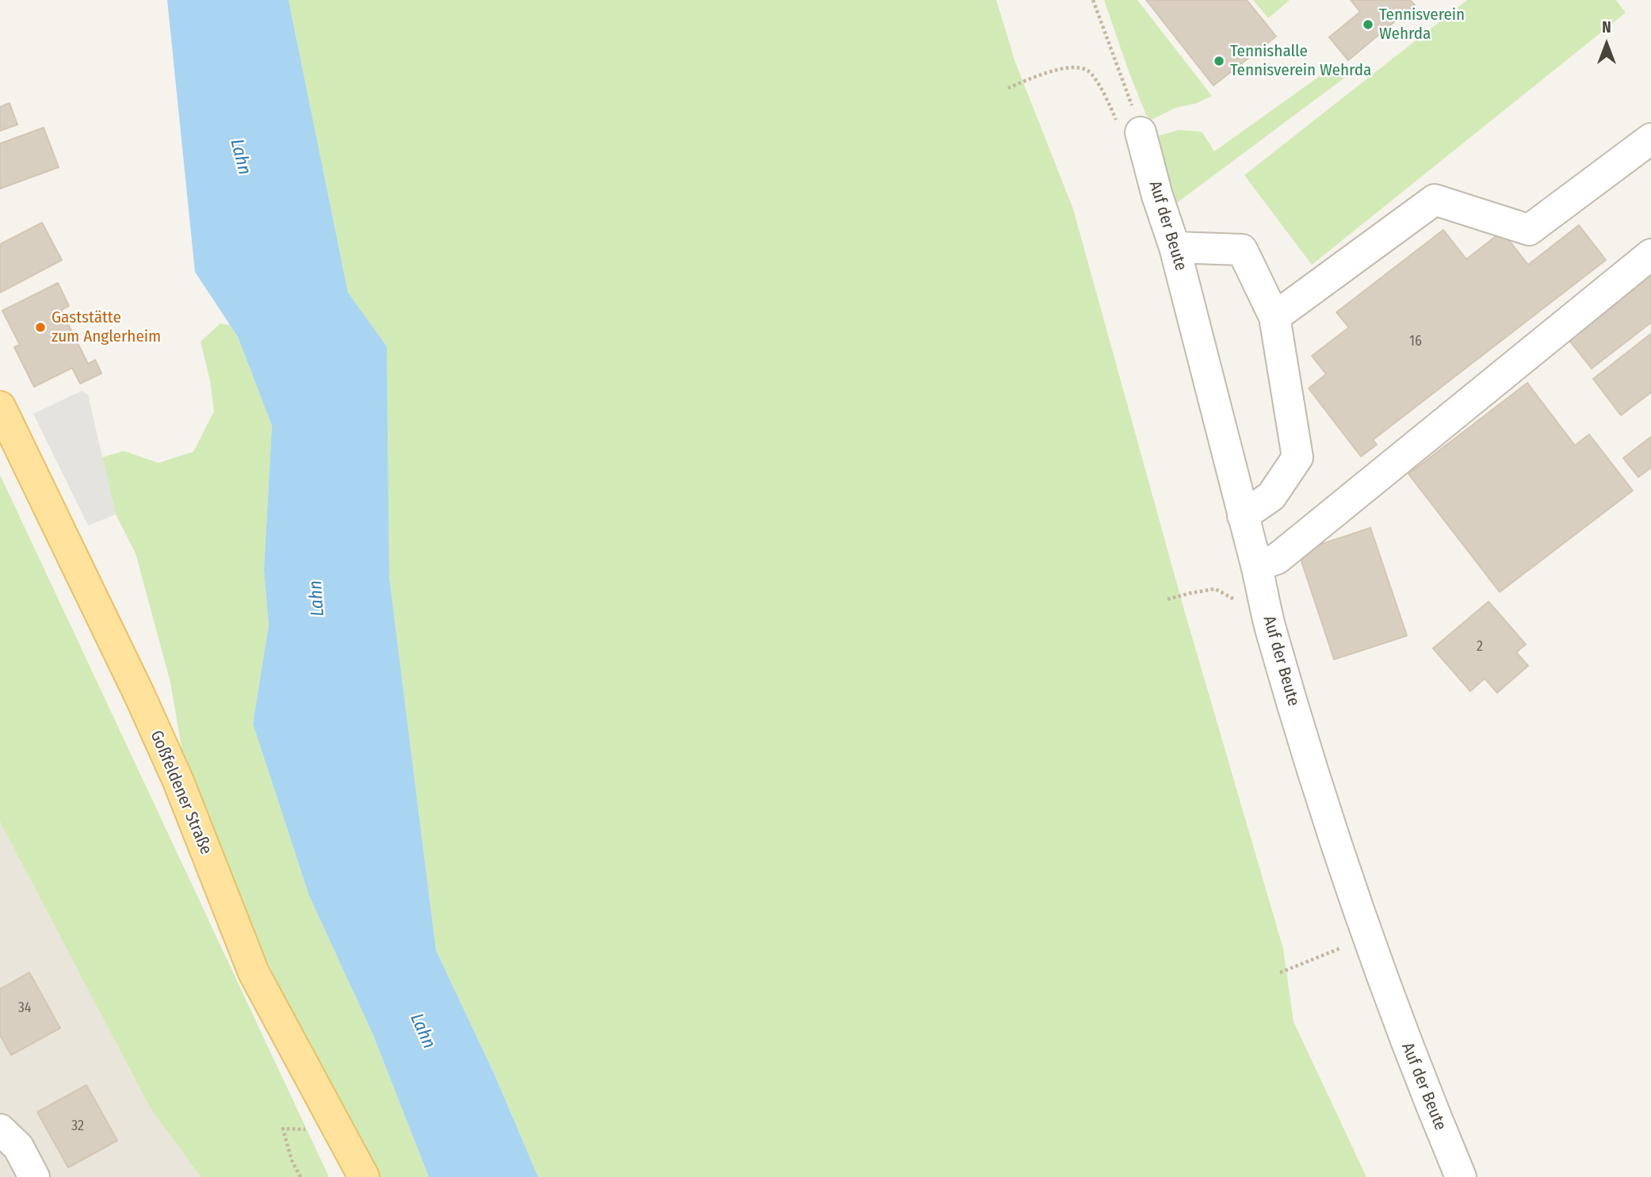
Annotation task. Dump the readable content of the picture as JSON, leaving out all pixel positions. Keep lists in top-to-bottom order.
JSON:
{
  "streets": {
    "main road": ["Goßfeldener Straße"],
    "street": ["Auf der Beute"]
  },
  "water": ["Lahn"],
  "places": ["Tennisverein Wehrda", "Tennishalle Tennisverein Wehrda", "Gaststätte zum Anglerheim"],
  "house_numbers": [
    "16",
    "2",
    "34",
    "32"
  ],
  "north": "top"
}
